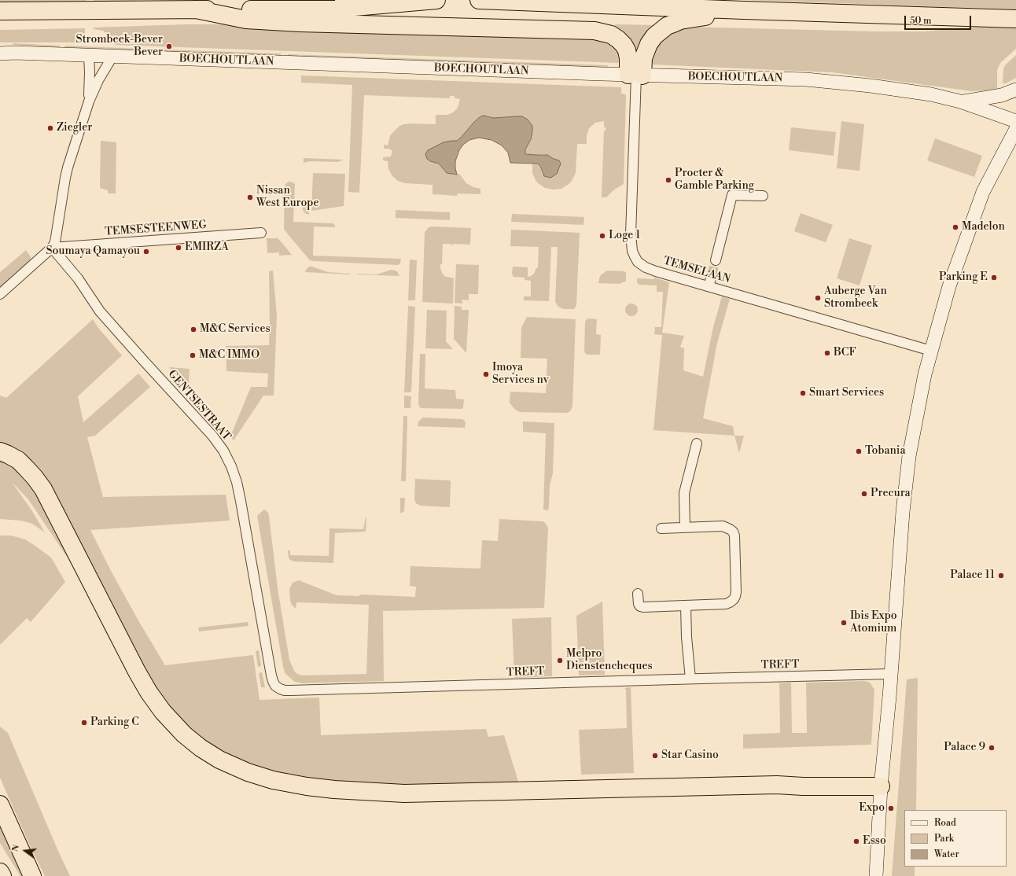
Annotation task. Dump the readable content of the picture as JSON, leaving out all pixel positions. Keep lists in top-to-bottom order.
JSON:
{
  "streets": {
    "main road": ["BOECHOUTLAAN"],
    "street": [
      "TEMSESTEENWEG",
      "TEMSELAAN",
      "GENTSESTRAAT",
      "TREFT"
    ]
  },
  "crossings": [
    ["BOECHOUTLAAN", "TEMSELAAN"],
    ["TEMSESTEENWEG", "GENTSESTRAAT"],
    ["GENTSESTRAAT", "TREFT"]
  ],
  "places": [
    "Strombeek-Bever Bever",
    "Ziegler",
    "Procter & Gamble Parking",
    "Nissan West Europe",
    "Madelon",
    "Loge 1",
    "EMIRZA",
    "Soumaya Qamayou",
    "Parking E",
    "Auberge Van Strombeek",
    "M&C Services",
    "BCF",
    "M&C IMMO",
    "Imoya Services nv",
    "Smart Services",
    "Tobania",
    "Precura",
    "Palace 11",
    "Ibis Expo Atomium",
    "Melpro Dienstencheques",
    "Parking C",
    "Palace 9",
    "Star Casino",
    "Expo",
    "Esso"
  ],
  "legend": ["Road", "Park", "Water"],
  "scale_bar": "50 m",
  "north": "left"
}
